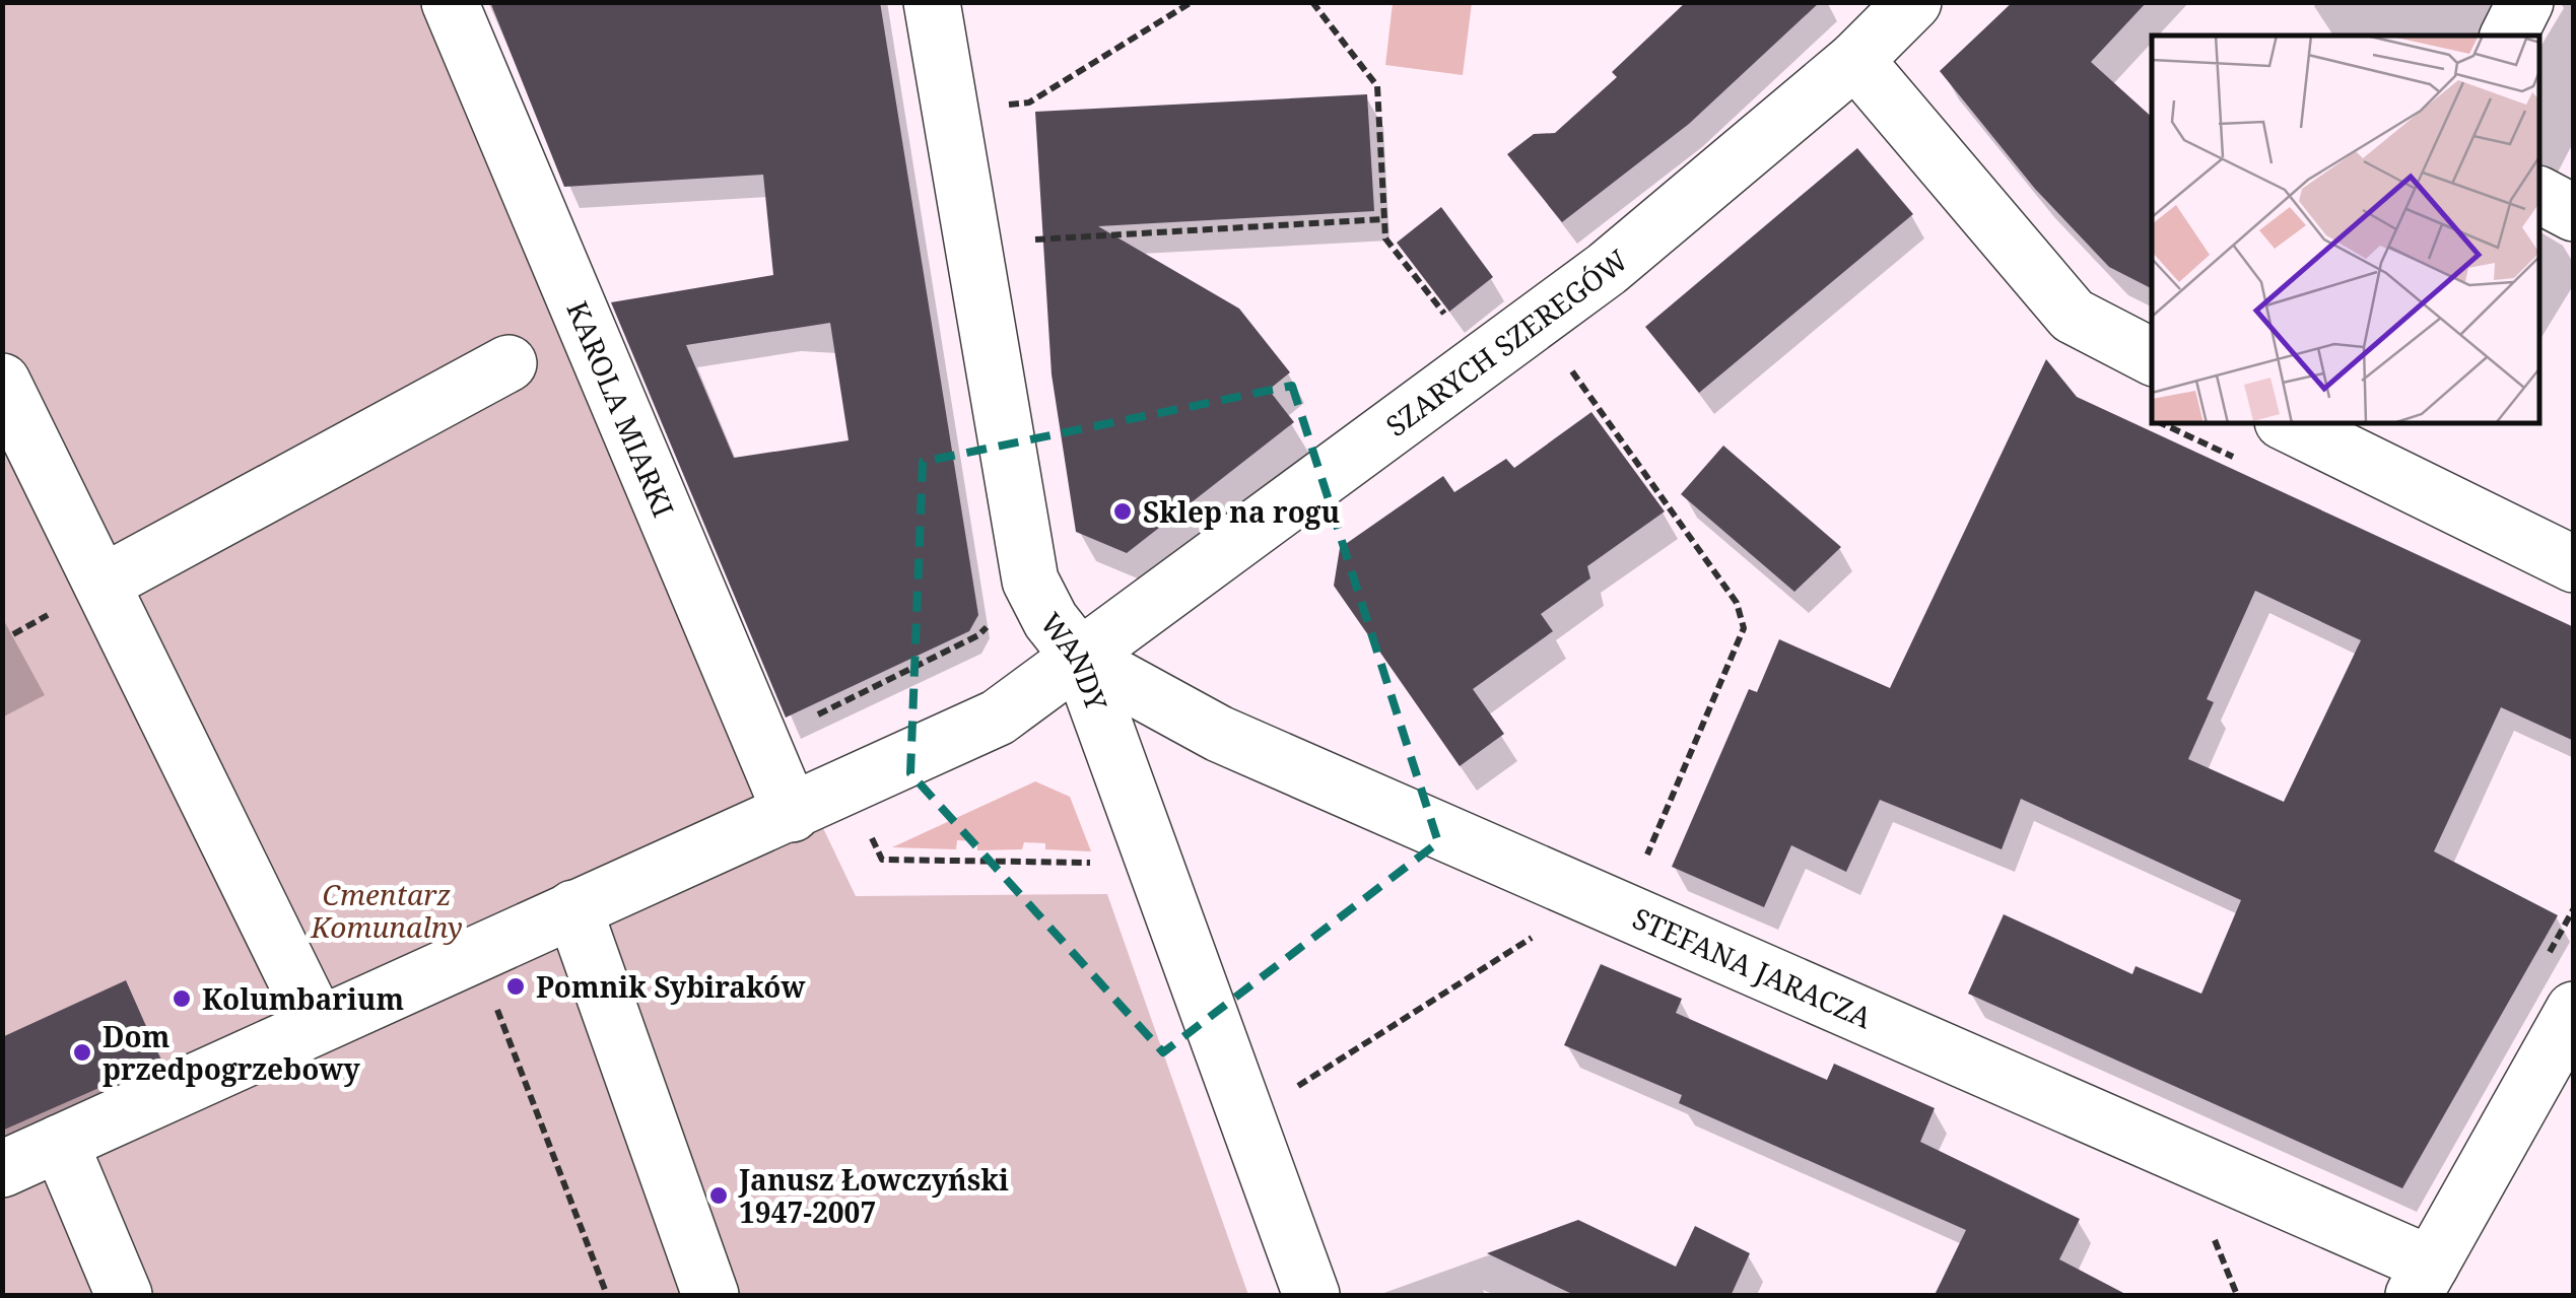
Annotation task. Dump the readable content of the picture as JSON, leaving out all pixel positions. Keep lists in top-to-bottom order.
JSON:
{
  "streets": {
    "street": [
      "SZARYCH SZEREGÓW",
      "KAROLA MIARKI",
      "WANDY",
      "STEFANA JARACZA"
    ]
  },
  "crossings": [
    ["SZARYCH SZEREGÓW", "KAROLA MIARKI"],
    ["SZARYCH SZEREGÓW", "WANDY"],
    ["SZARYCH SZEREGÓW", "STEFANA JARACZA"],
    ["WANDY", "STEFANA JARACZA"]
  ],
  "parks": ["Cmentarz Komunalny"],
  "places": [
    "Sklep na rogu",
    "Pomnik Sybiraków",
    "Kolumbarium",
    "Dom przedpogrzebowy",
    "Janusz Łowczyński 1947-2007"
  ]
}
